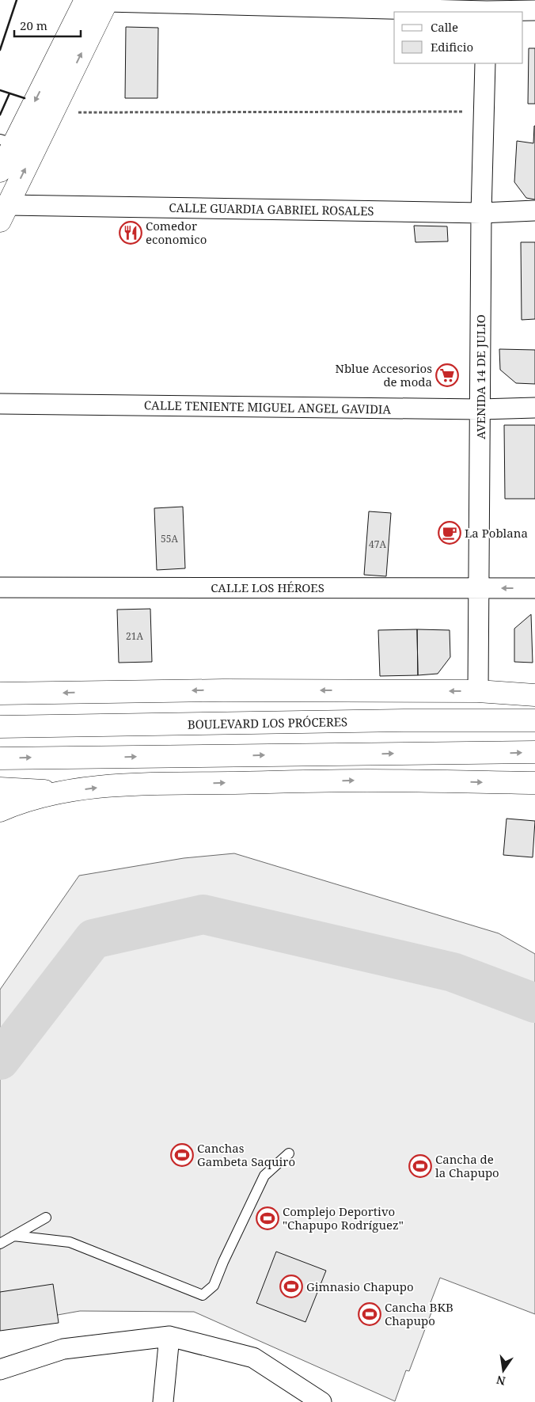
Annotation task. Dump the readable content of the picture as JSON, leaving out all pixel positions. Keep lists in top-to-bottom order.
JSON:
{
  "streets": {
    "main road": ["BOULEVARD LOS PRÓCERES"],
    "street": [
      "CALLE GUARDIA GABRIEL ROSALES",
      "AVENIDA 14 DE JULIO",
      "CALLE TENIENTE MIGUEL ANGEL GAVIDIA",
      "CALLE LOS HÉROES"
    ]
  },
  "crossings": [
    ["CALLE GUARDIA GABRIEL ROSALES", "AVENIDA 14 DE JULIO"],
    ["AVENIDA 14 DE JULIO", "CALLE TENIENTE MIGUEL ANGEL GAVIDIA"],
    ["AVENIDA 14 DE JULIO", "CALLE LOS HÉROES"]
  ],
  "places": {
    "restaurant": ["Comedor economico"],
    "supermarket": ["Nblue Accesorios de moda"],
    "cafe": ["La Poblana"],
    "sports": [
      "Canchas Gambeta Saquiro",
      "Cancha de la Chapupo",
      "Complejo Deportivo \"Chapupo Rodríguez\"",
      "Gimnasio Chapupo",
      "Cancha BKB Chapupo"
    ]
  },
  "house_numbers": ["55A", "47A", "21A"],
  "legend": ["Calle", "Edificio"],
  "scale_bar": "20 m",
  "north": "bottom"
}
